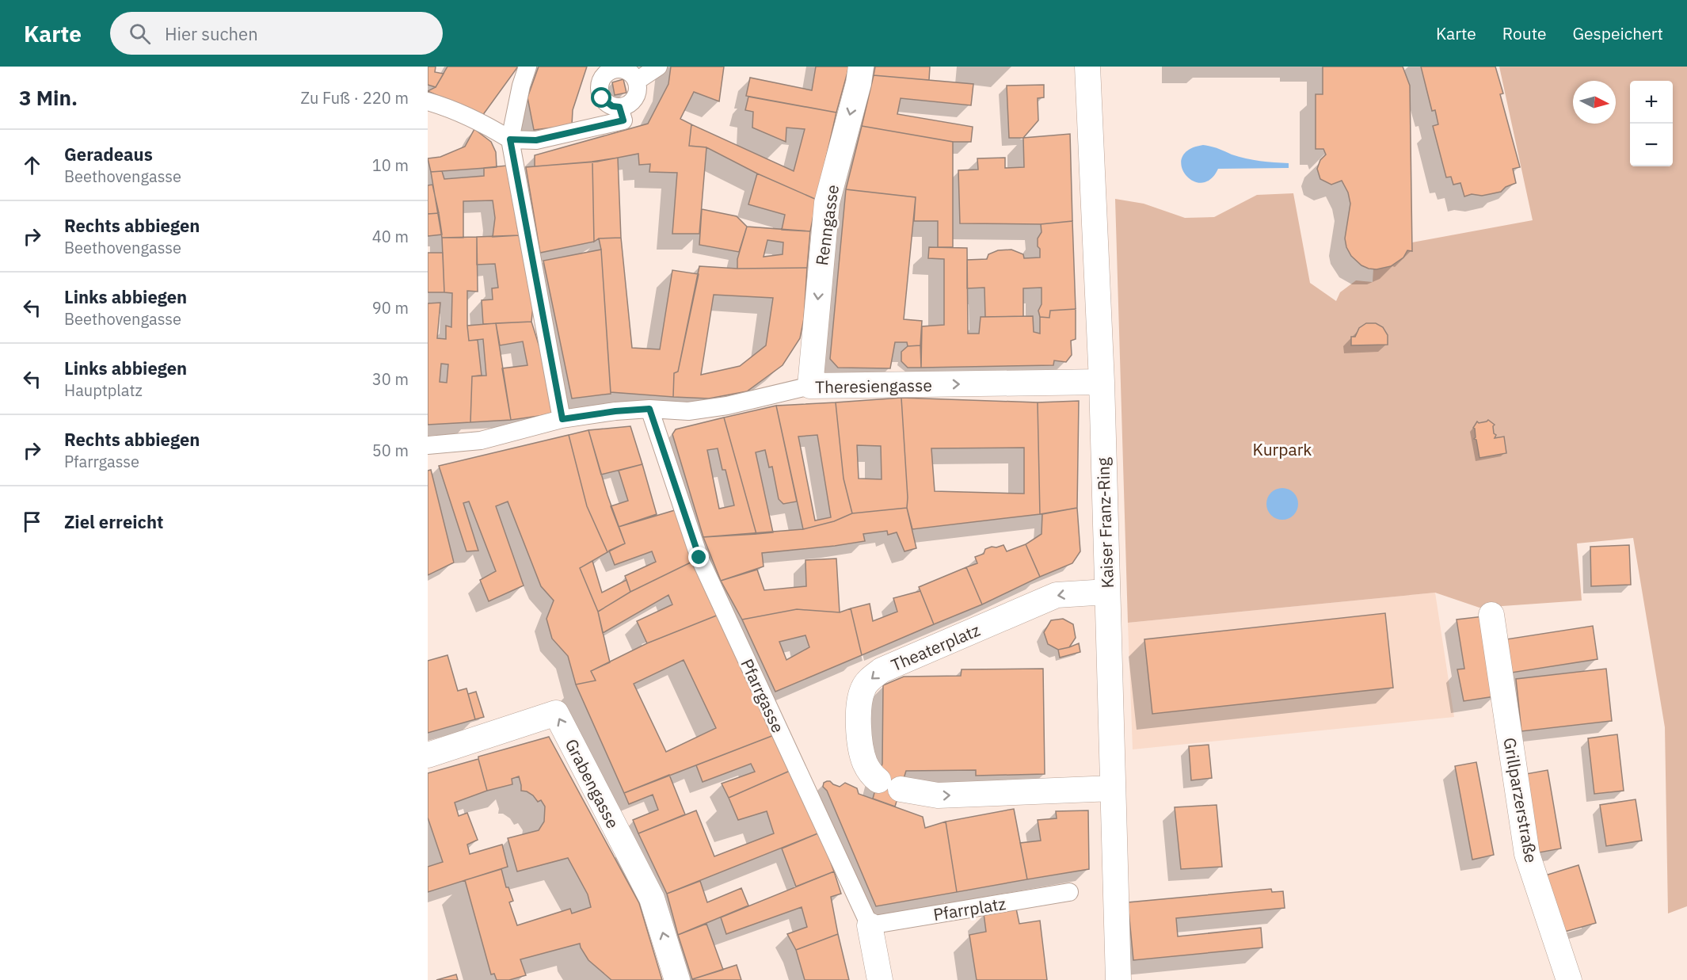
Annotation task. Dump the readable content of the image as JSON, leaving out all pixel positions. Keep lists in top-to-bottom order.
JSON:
{
  "streets": {
    "street": [
      "Renngasse",
      "Theresiengasse",
      "Kaiser Franz-Ring",
      "Theaterplatz",
      "Pfarrgasse",
      "Grabengasse",
      "Grillparzerstraße",
      "Pfarrplatz"
    ]
  },
  "crossings": [
    ["Renngasse", "Theresiengasse"],
    ["Theresiengasse", "Kaiser Franz-Ring"],
    ["Theresiengasse", "Pfarrgasse"],
    ["Kaiser Franz-Ring", "Theaterplatz"],
    ["Pfarrgasse", "Pfarrplatz"]
  ],
  "one_way": ["Renngasse", "Theresiengasse"],
  "parks": ["Kurpark"],
  "north": "right",
  "page": {
    "header": "Karte",
    "search": "Hier suchen",
    "nav": ["Karte", "Route", "Gespeichert"],
    "heading": ["3 Min.", "Zu Fuß · 220 m"],
    "map_buttons": ["+", "−"],
    "list": [
      ["Geradeaus", "Beethovengasse", "10 m"],
      ["Rechts abbiegen", "Beethovengasse", "40 m"],
      ["Links abbiegen", "Beethovengasse", "90 m"],
      ["Links abbiegen", "Hauptplatz", "30 m"],
      ["Rechts abbiegen", "Pfarrgasse", "50 m"],
      "Ziel erreicht"
    ]
  }
}
